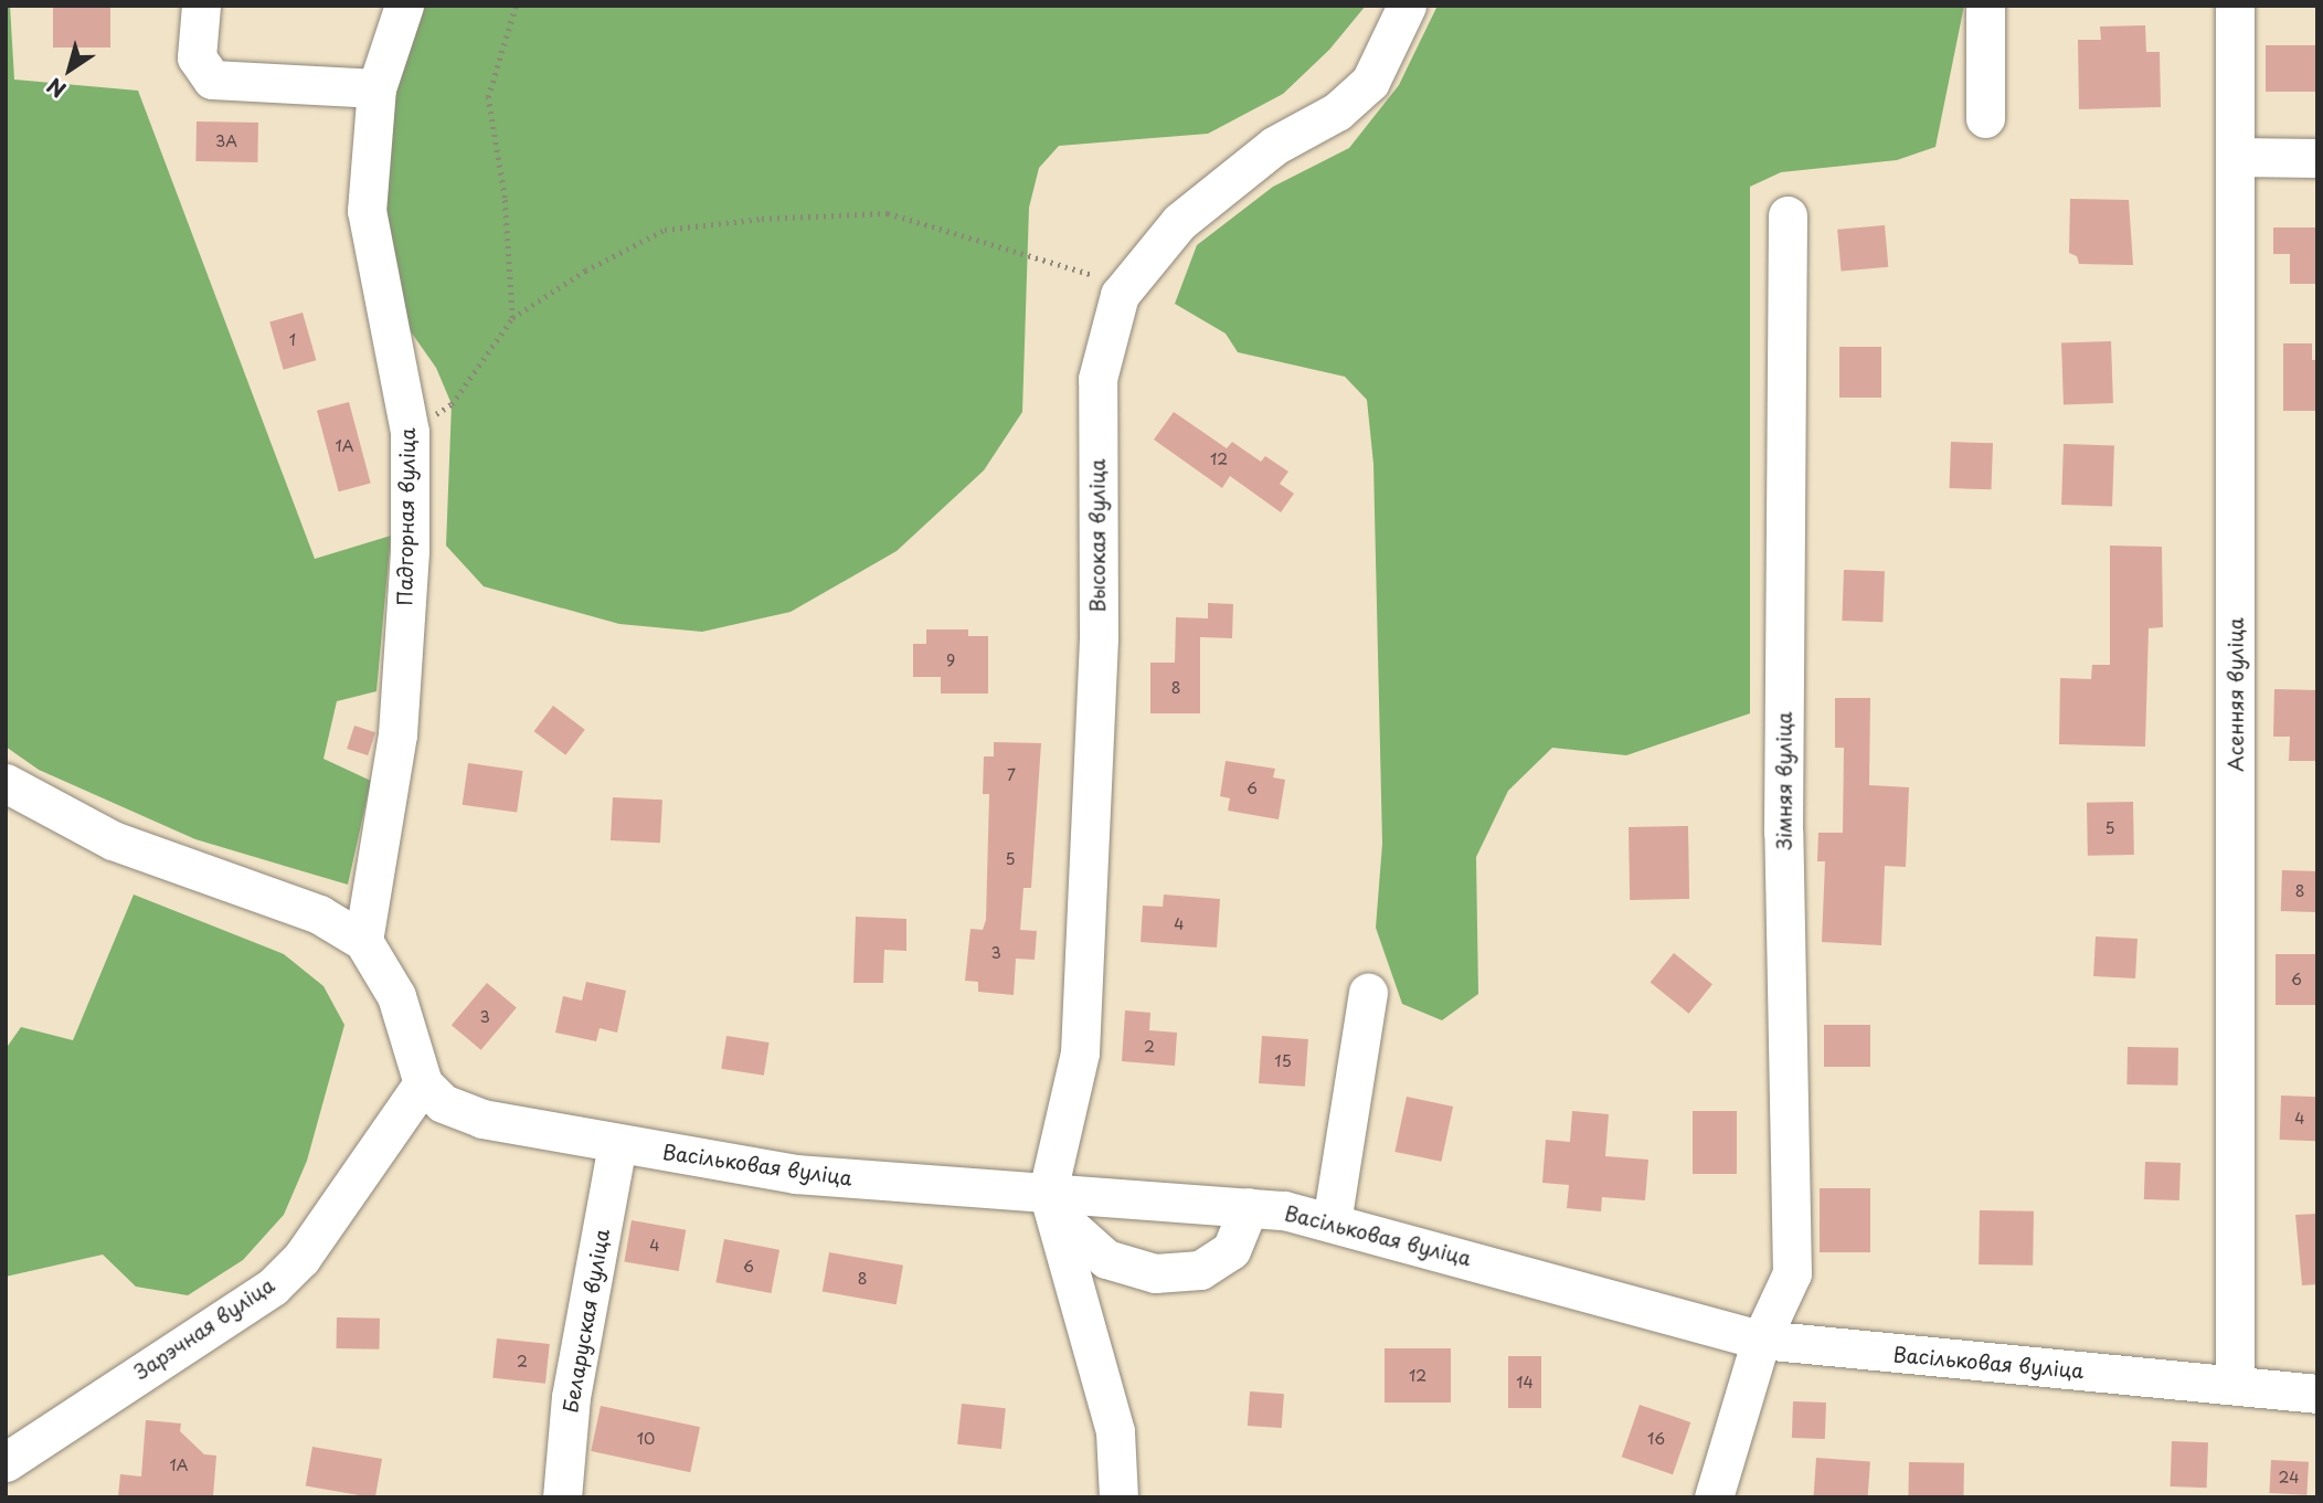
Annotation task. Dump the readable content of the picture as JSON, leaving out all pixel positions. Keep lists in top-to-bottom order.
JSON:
{
  "streets": {
    "street": [
      "Падгорная вуліца",
      "Высокая вуліца",
      "Асенняя вуліца",
      "Зімняя вуліца",
      "Васільковая вуліца",
      "Беларуская вуліца",
      "Зарэчная вуліца"
    ]
  },
  "crossings": [
    ["Высокая вуліца", "Васільковая вуліца"],
    ["Асенняя вуліца", "Васільковая вуліца"],
    ["Зімняя вуліца", "Васільковая вуліца"],
    ["Васільковая вуліца", "Беларуская вуліца"],
    ["Васільковая вуліца", "Зарэчная вуліца"]
  ],
  "house_numbers": [
    "3А",
    "1",
    "1А",
    "12",
    "9",
    "8",
    "7",
    "6",
    "5",
    "5",
    "8",
    "4",
    "3",
    "6",
    "3",
    "2",
    "15",
    "4",
    "4",
    "6",
    "8",
    "2",
    "12",
    "14",
    "10",
    "16",
    "1А",
    "24"
  ],
  "north": "bottom left"
}
